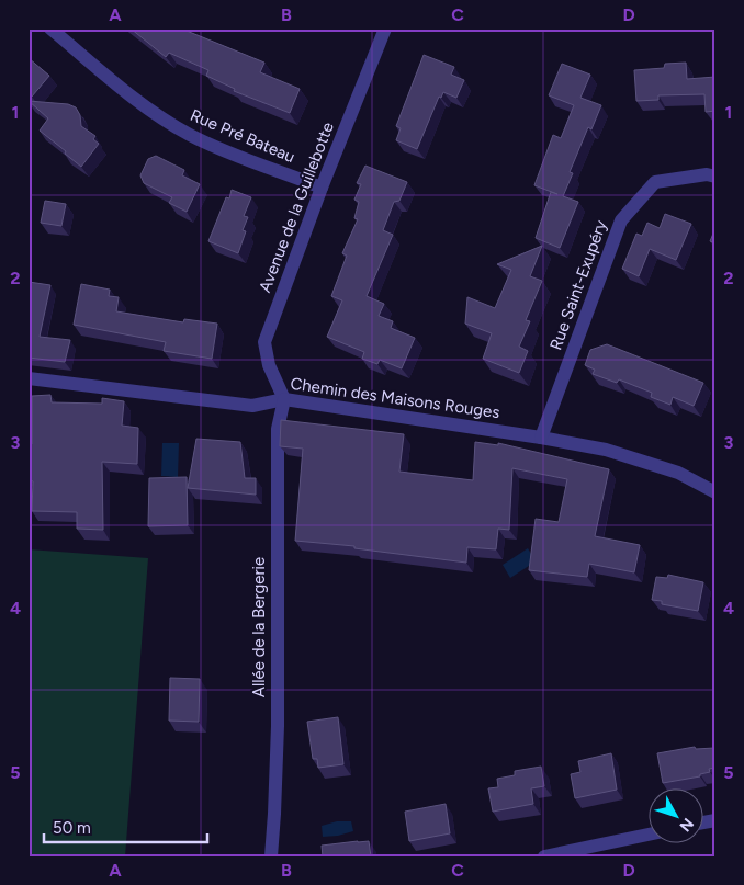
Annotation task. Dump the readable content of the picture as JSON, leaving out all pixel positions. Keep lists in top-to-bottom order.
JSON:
{
  "streets": {
    "street": [
      "Rue Pré Bateau",
      "Avenue de la Guillebotte",
      "Rue Saint-Exupéry",
      "Chemin des Maisons Rouges",
      "Allée de la Bergerie"
    ]
  },
  "crossings": [
    ["Rue Pré Bateau", "Avenue de la Guillebotte"],
    ["Avenue de la Guillebotte", "Chemin des Maisons Rouges"],
    ["Avenue de la Guillebotte", "Allée de la Bergerie"],
    ["Rue Saint-Exupéry", "Chemin des Maisons Rouges"],
    ["Chemin des Maisons Rouges", "Allée de la Bergerie"]
  ],
  "scale_bar": "50 m",
  "north": "bottom right",
  "grid": {
    "columns": [
      "A",
      "B",
      "C",
      "D"
    ],
    "rows": [
      "1",
      "2",
      "3",
      "4",
      "5"
    ]
  }
}
